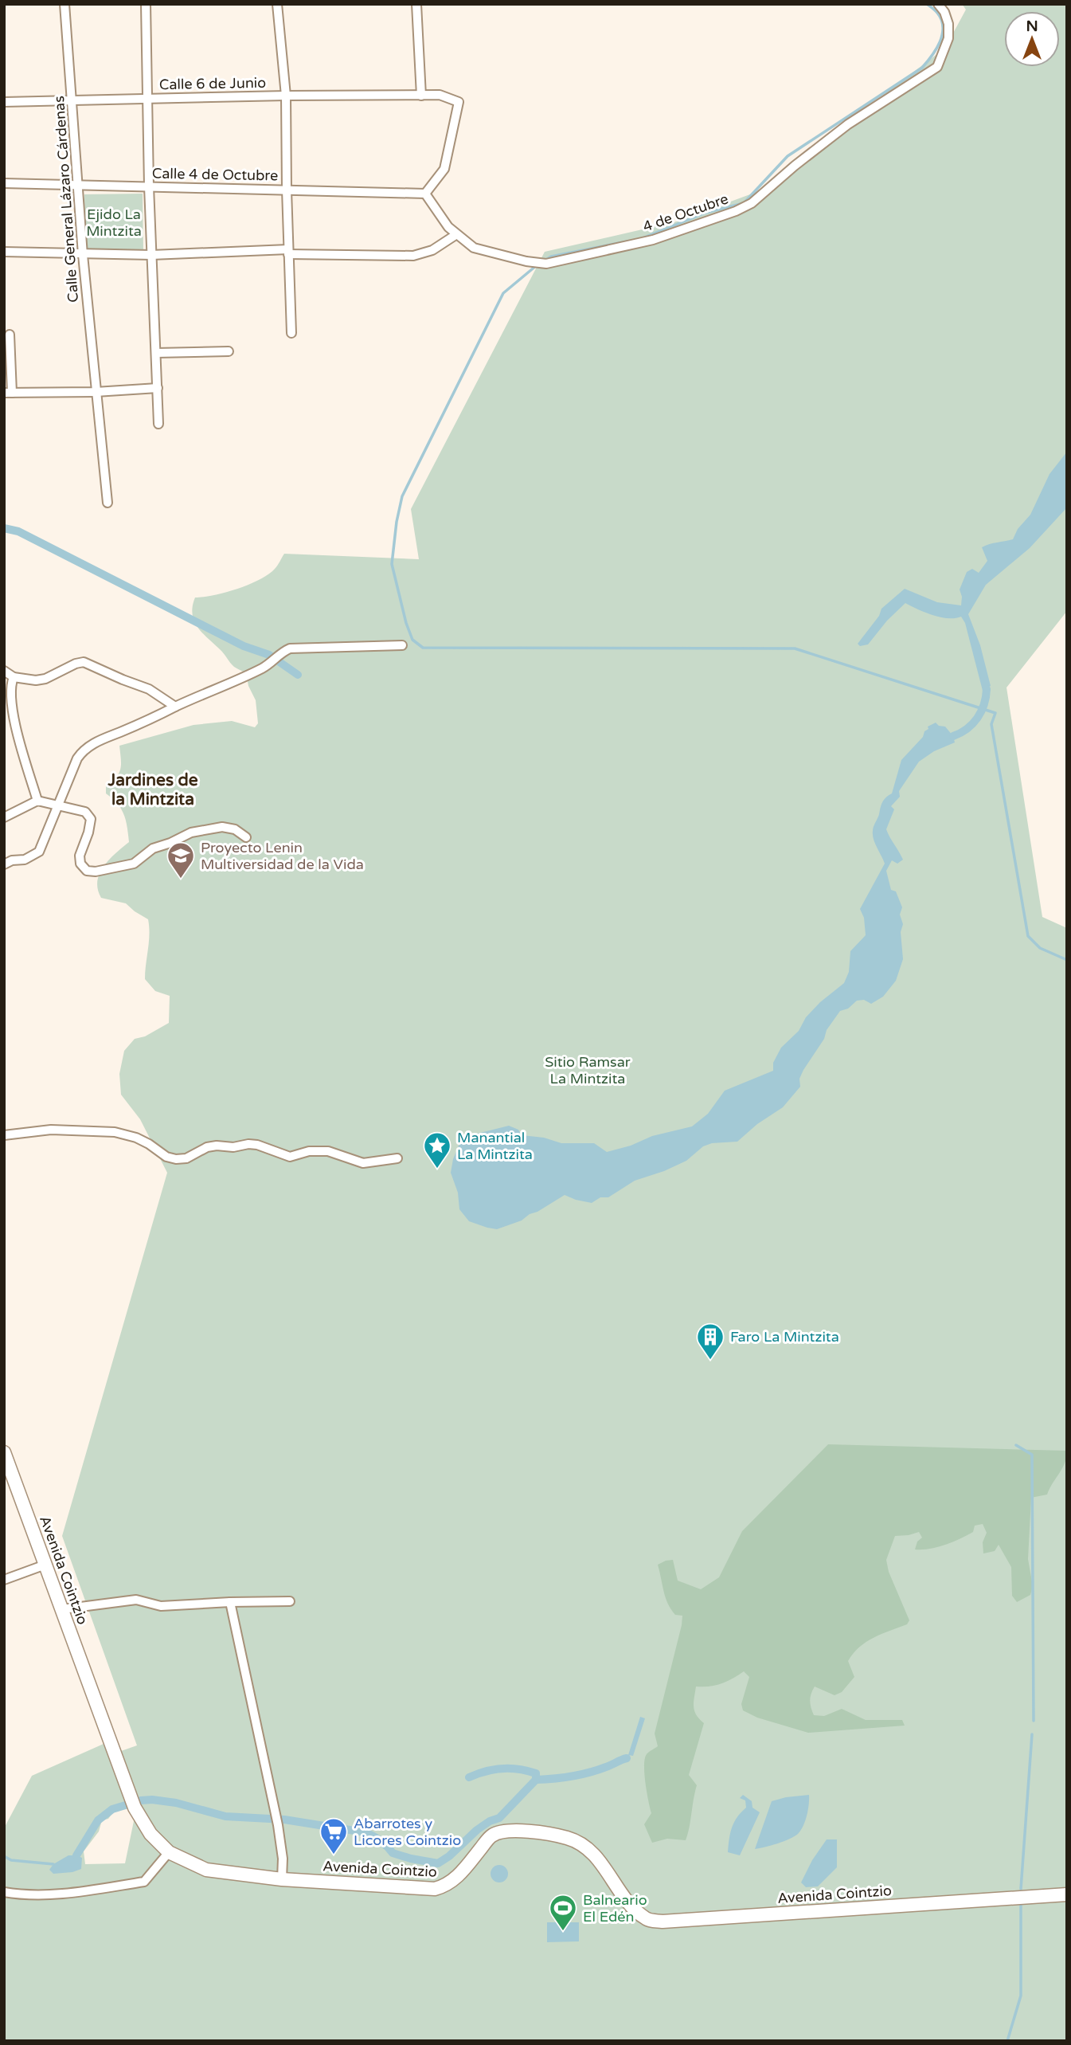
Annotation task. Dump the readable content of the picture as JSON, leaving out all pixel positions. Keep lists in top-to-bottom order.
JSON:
{
  "streets": {
    "main road": ["Avenida Cointzio"],
    "street": [
      "Calle 6 de Junio",
      "Calle 4 de Octubre",
      "Calle General Lázaro Cárdenas",
      "4 de Octubre"
    ]
  },
  "crossings": [
    ["Calle 6 de Junio", "Calle 4 de Octubre"],
    ["Calle 6 de Junio", "Calle General Lázaro Cárdenas"],
    ["Calle 6 de Junio", "4 de Octubre"],
    ["Calle 4 de Octubre", "Calle General Lázaro Cárdenas"],
    ["Calle 4 de Octubre", "4 de Octubre"]
  ],
  "districts": ["Jardines de la Mintzita"],
  "parks": ["Ejido La Mintzita", "Sitio Ramsar La Mintzita"],
  "places": {
    "school or university": ["Proyecto Lenin Multiversidad de la Vida"],
    "place": ["Manantial La Mintzita"],
    "building": ["Faro La Mintzita"],
    "supermarket": ["Abarrotes y Licores Cointzio"],
    "sports": ["Balneario El Edén"]
  },
  "north": "top"
}
